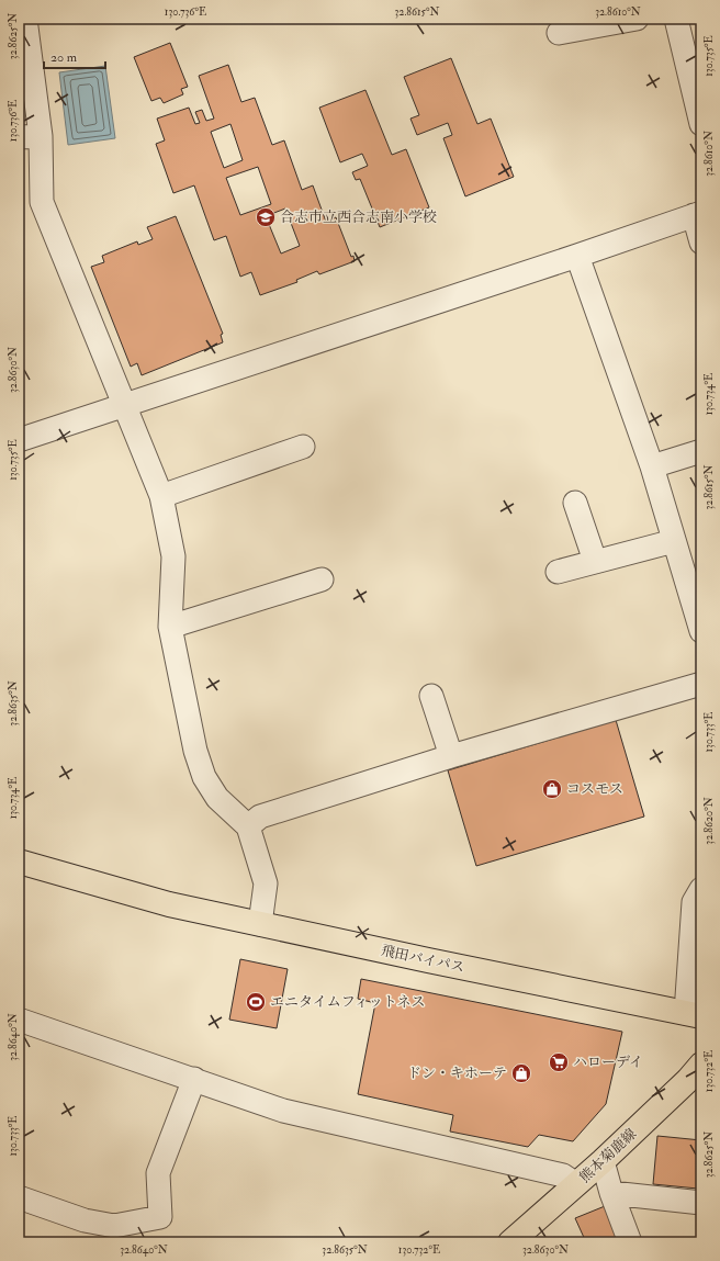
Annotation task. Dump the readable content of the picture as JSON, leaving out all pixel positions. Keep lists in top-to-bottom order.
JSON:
{
  "streets": {
    "main road": ["飛田バイパス", "熊本菊鹿線"]
  },
  "places": {
    "school or university": ["合志市立西合志南小学校"],
    "shop": ["コスモス", "ドン・キホーテ"],
    "sports": ["エニタイムフィットネス"],
    "supermarket": ["ハローデイ"]
  },
  "scale_bar": "20 m",
  "coordinates": [
    "130.736°E",
    "32.8615°N",
    "32.8610°N",
    "32.8625°N",
    "130.735°E",
    "32.8630°N",
    "130.734°E",
    "32.8635°N",
    "130.733°E",
    "32.8620°N",
    "32.8640°N",
    "130.732°E"
  ]
}
